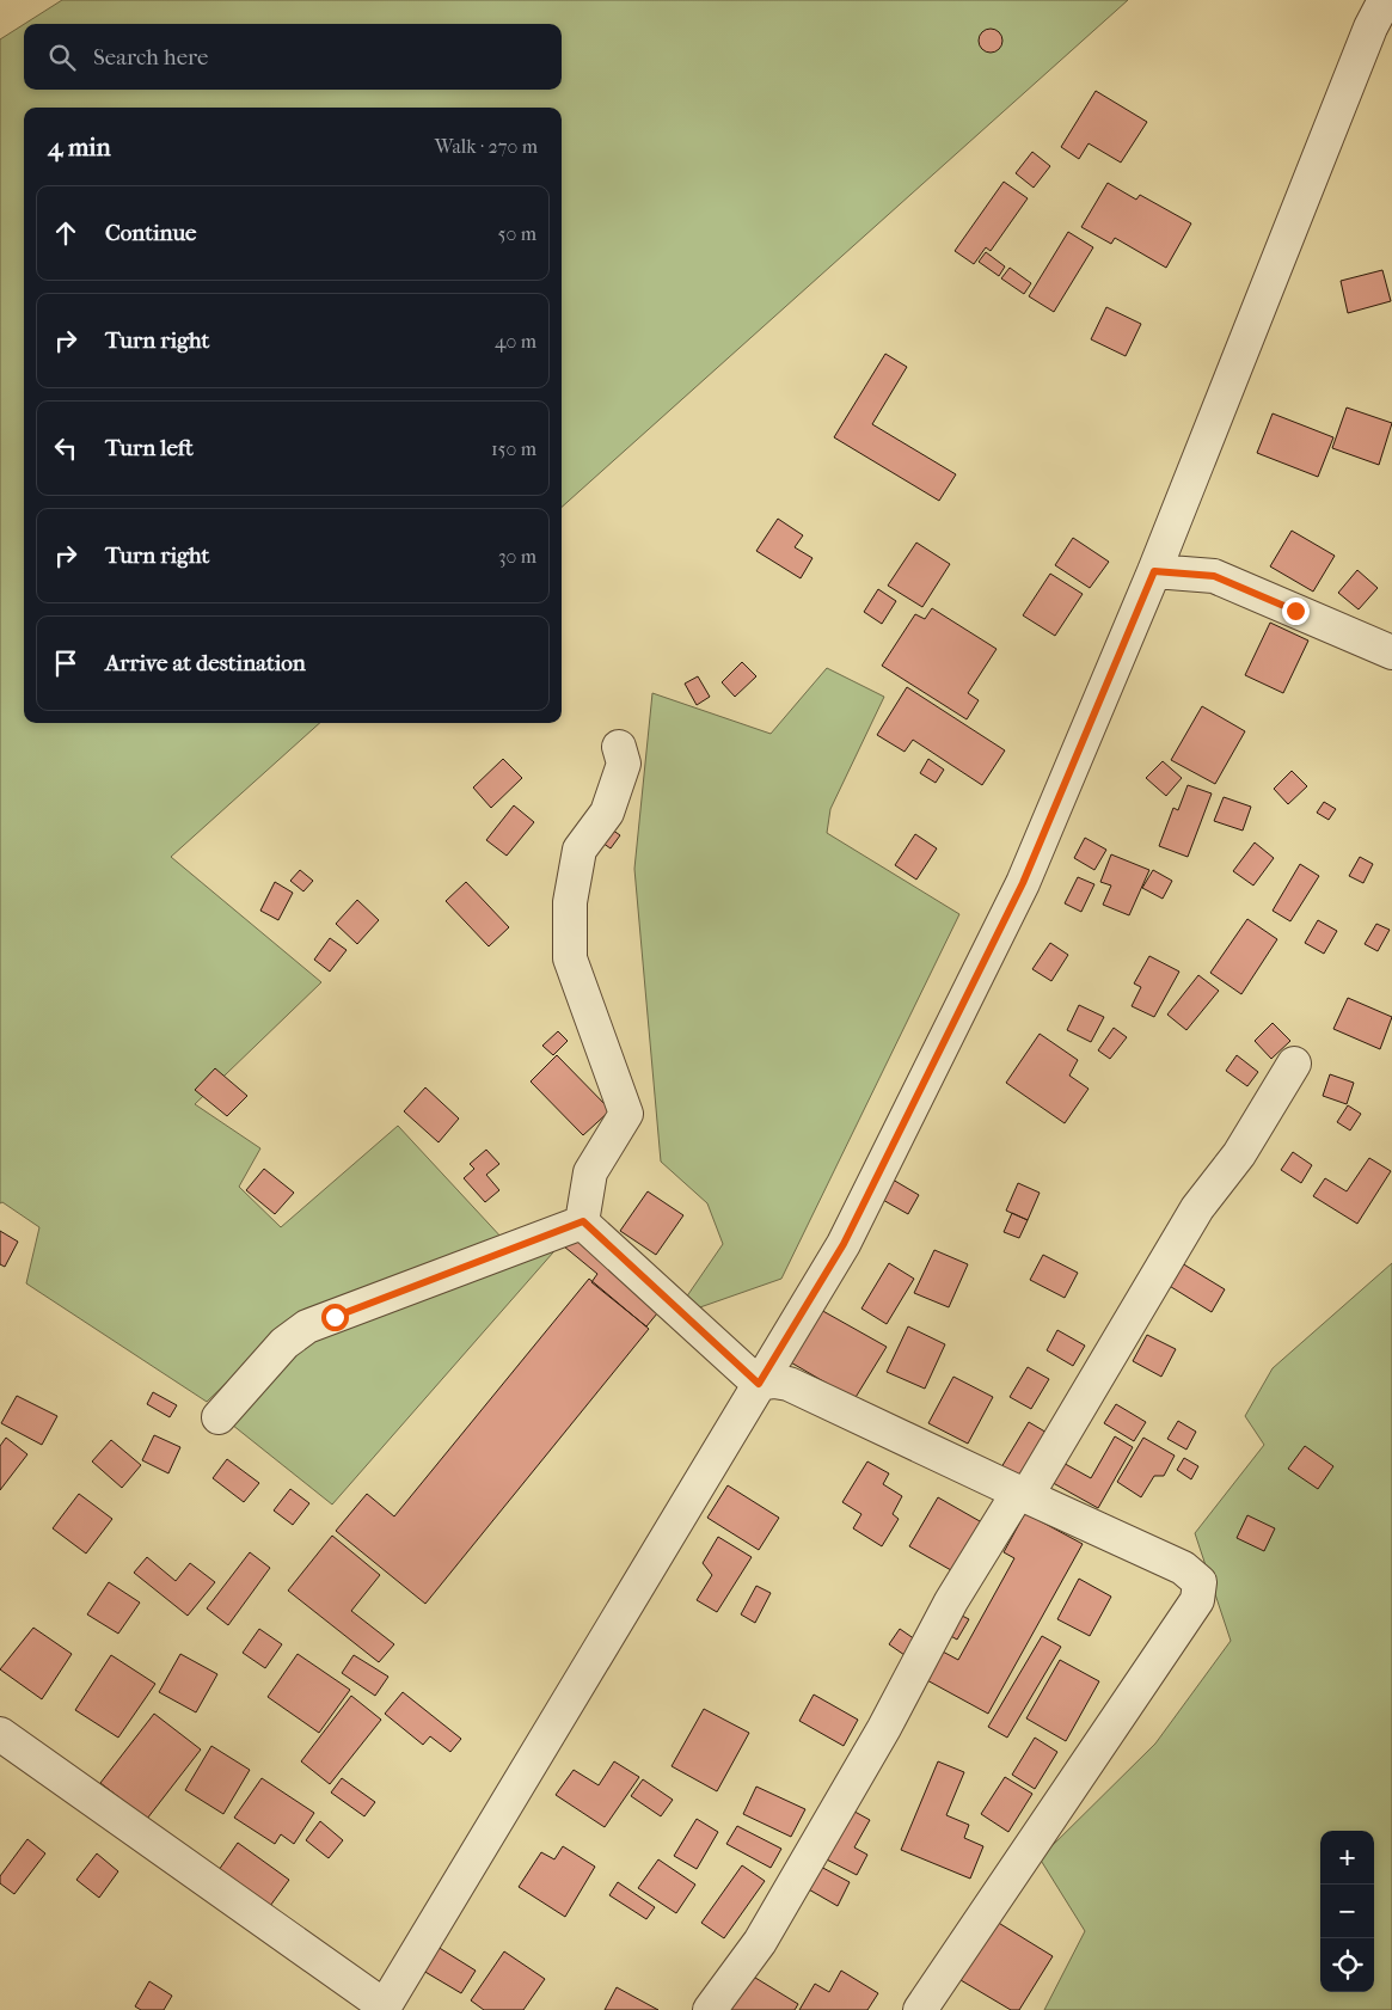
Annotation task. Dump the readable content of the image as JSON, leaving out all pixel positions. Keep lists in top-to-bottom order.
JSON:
{
  "page": {
    "search": "Search here",
    "heading": ["4 min", "Walk · 270 m"],
    "list": [
      ["Continue", "50 m"],
      ["Turn right", "40 m"],
      ["Turn left", "150 m"],
      ["Turn right", "30 m"],
      "Arrive at destination"
    ],
    "map_buttons": ["+", "−"]
  }
}
